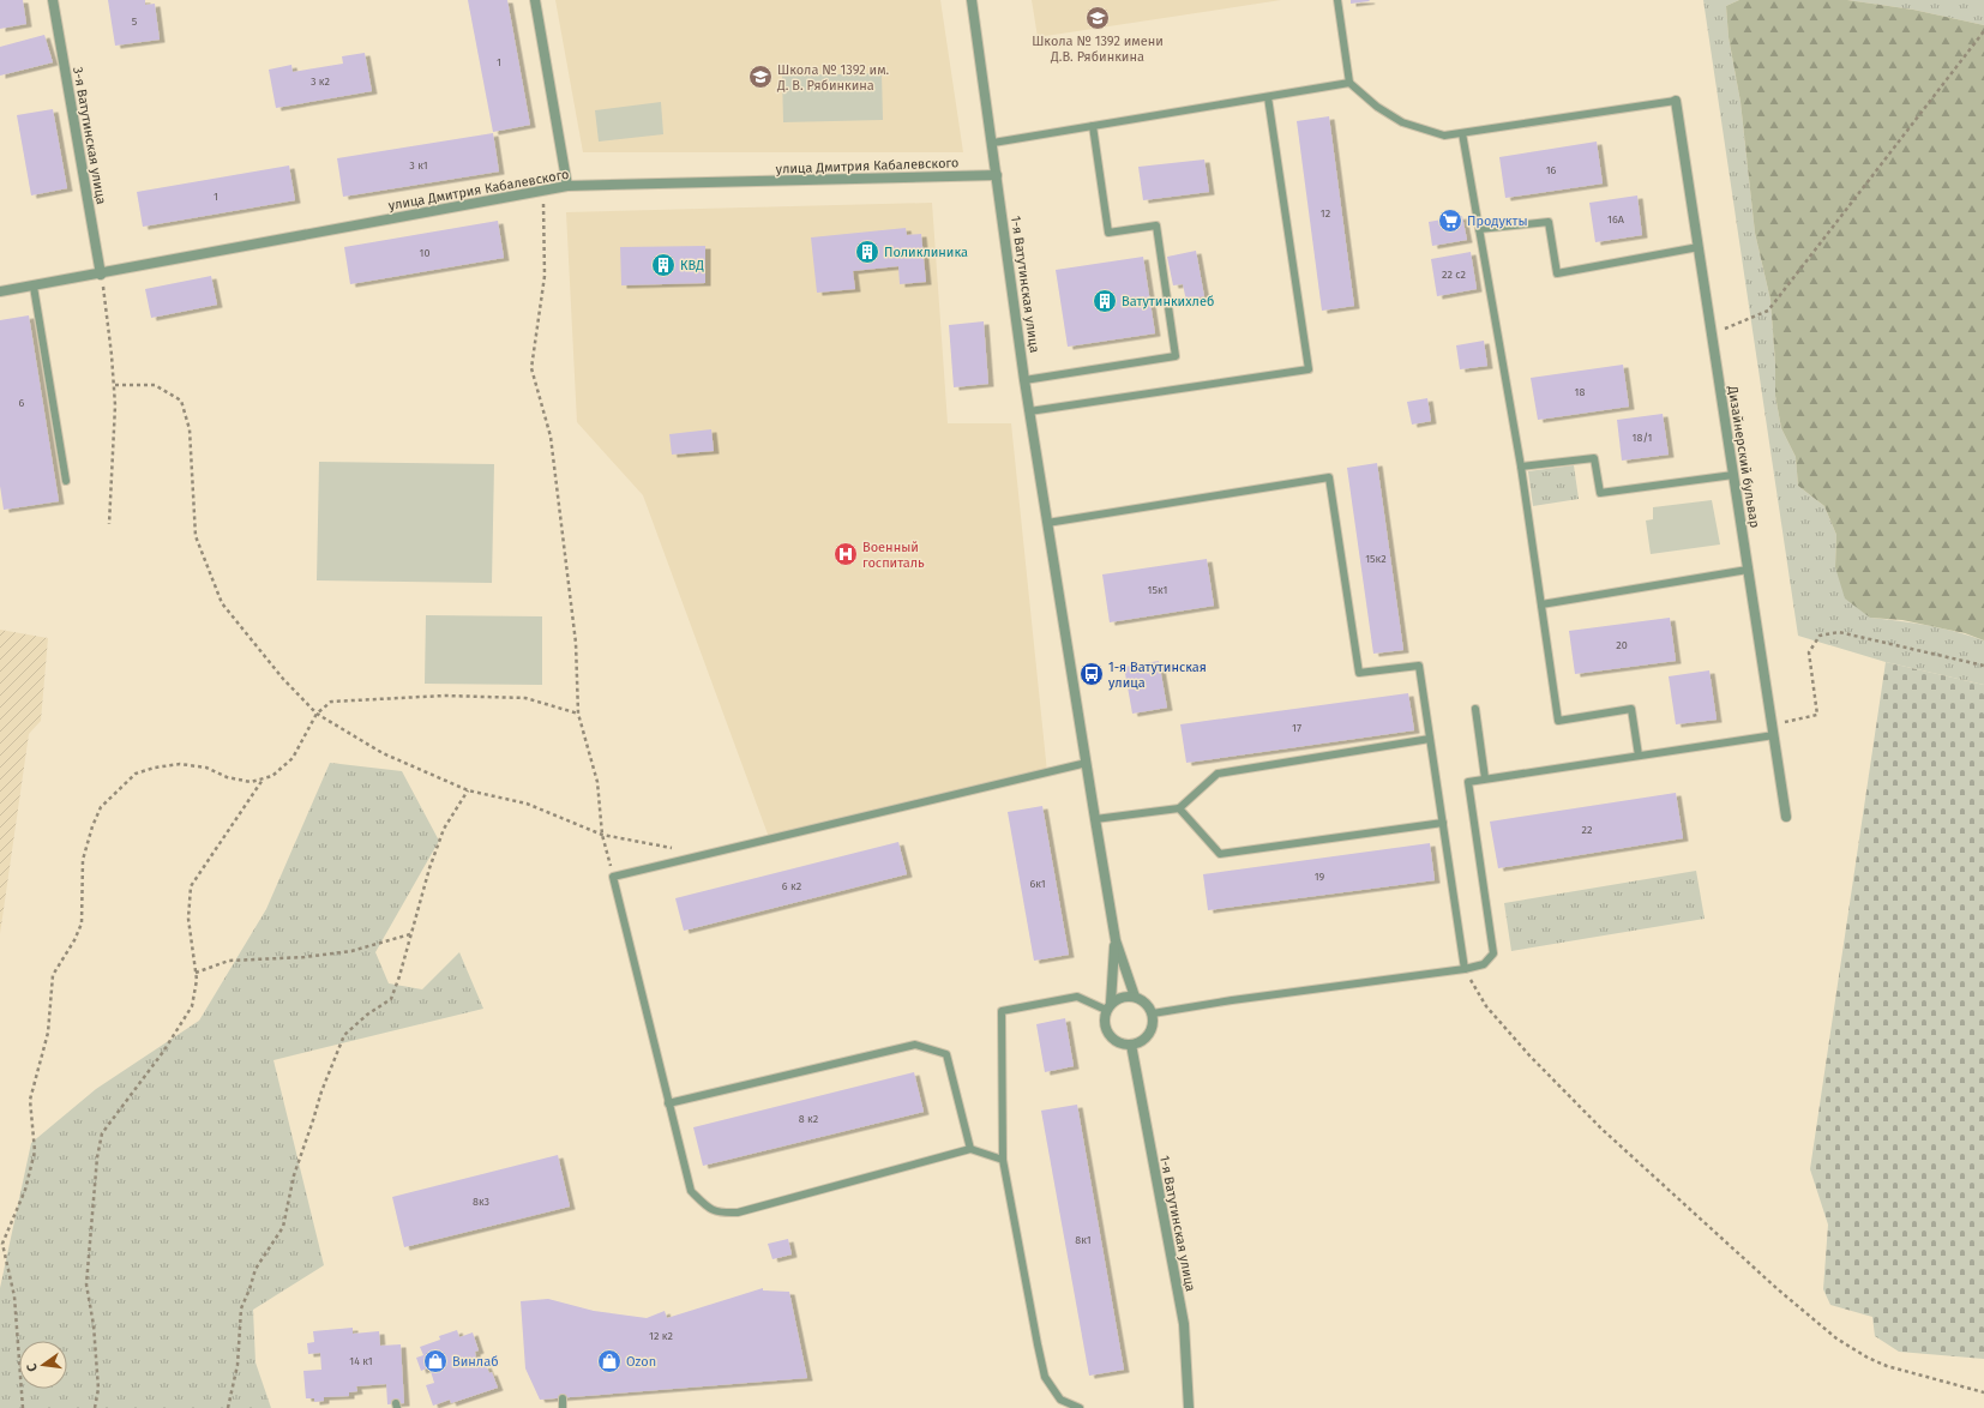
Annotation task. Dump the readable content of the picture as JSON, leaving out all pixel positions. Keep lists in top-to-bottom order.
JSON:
{
  "streets": {
    "street": [
      "3-я Ватутинская улица",
      "улица Дмитрия Кабалевского",
      "1-я Ватутинская улица",
      "Дизайнерский бульвар"
    ]
  },
  "crossings": [
    ["3-я Ватутинская улица", "улица Дмитрия Кабалевского"],
    ["улица Дмитрия Кабалевского", "1-я Ватутинская улица"]
  ],
  "places": {
    "school or university": ["Школа № 1392 имени Д.В. Рябинкина", "Школа № 1392 им. Д. В. Рябинкина"],
    "supermarket": ["Продукты"],
    "building": ["Поликлиника", "КВД", "Ватутинкихлеб"],
    "hospital": ["Военный госпиталь"],
    "bus stop": ["1-я Ватутинская улица"],
    "shop": ["Винлаб", "Ozon"]
  },
  "house_numbers": [
    "5",
    "1",
    "3 к2",
    "3 к1",
    "16",
    "1",
    "12",
    "16А",
    "10",
    "22 с2",
    "18",
    "6",
    "18/1",
    "15к2",
    "15к1",
    "20",
    "17",
    "22",
    "19",
    "6к1",
    "6 к2",
    "8 к2",
    "8к3",
    "8к1",
    "12 к2",
    "14 к1"
  ],
  "north": "left"
}
